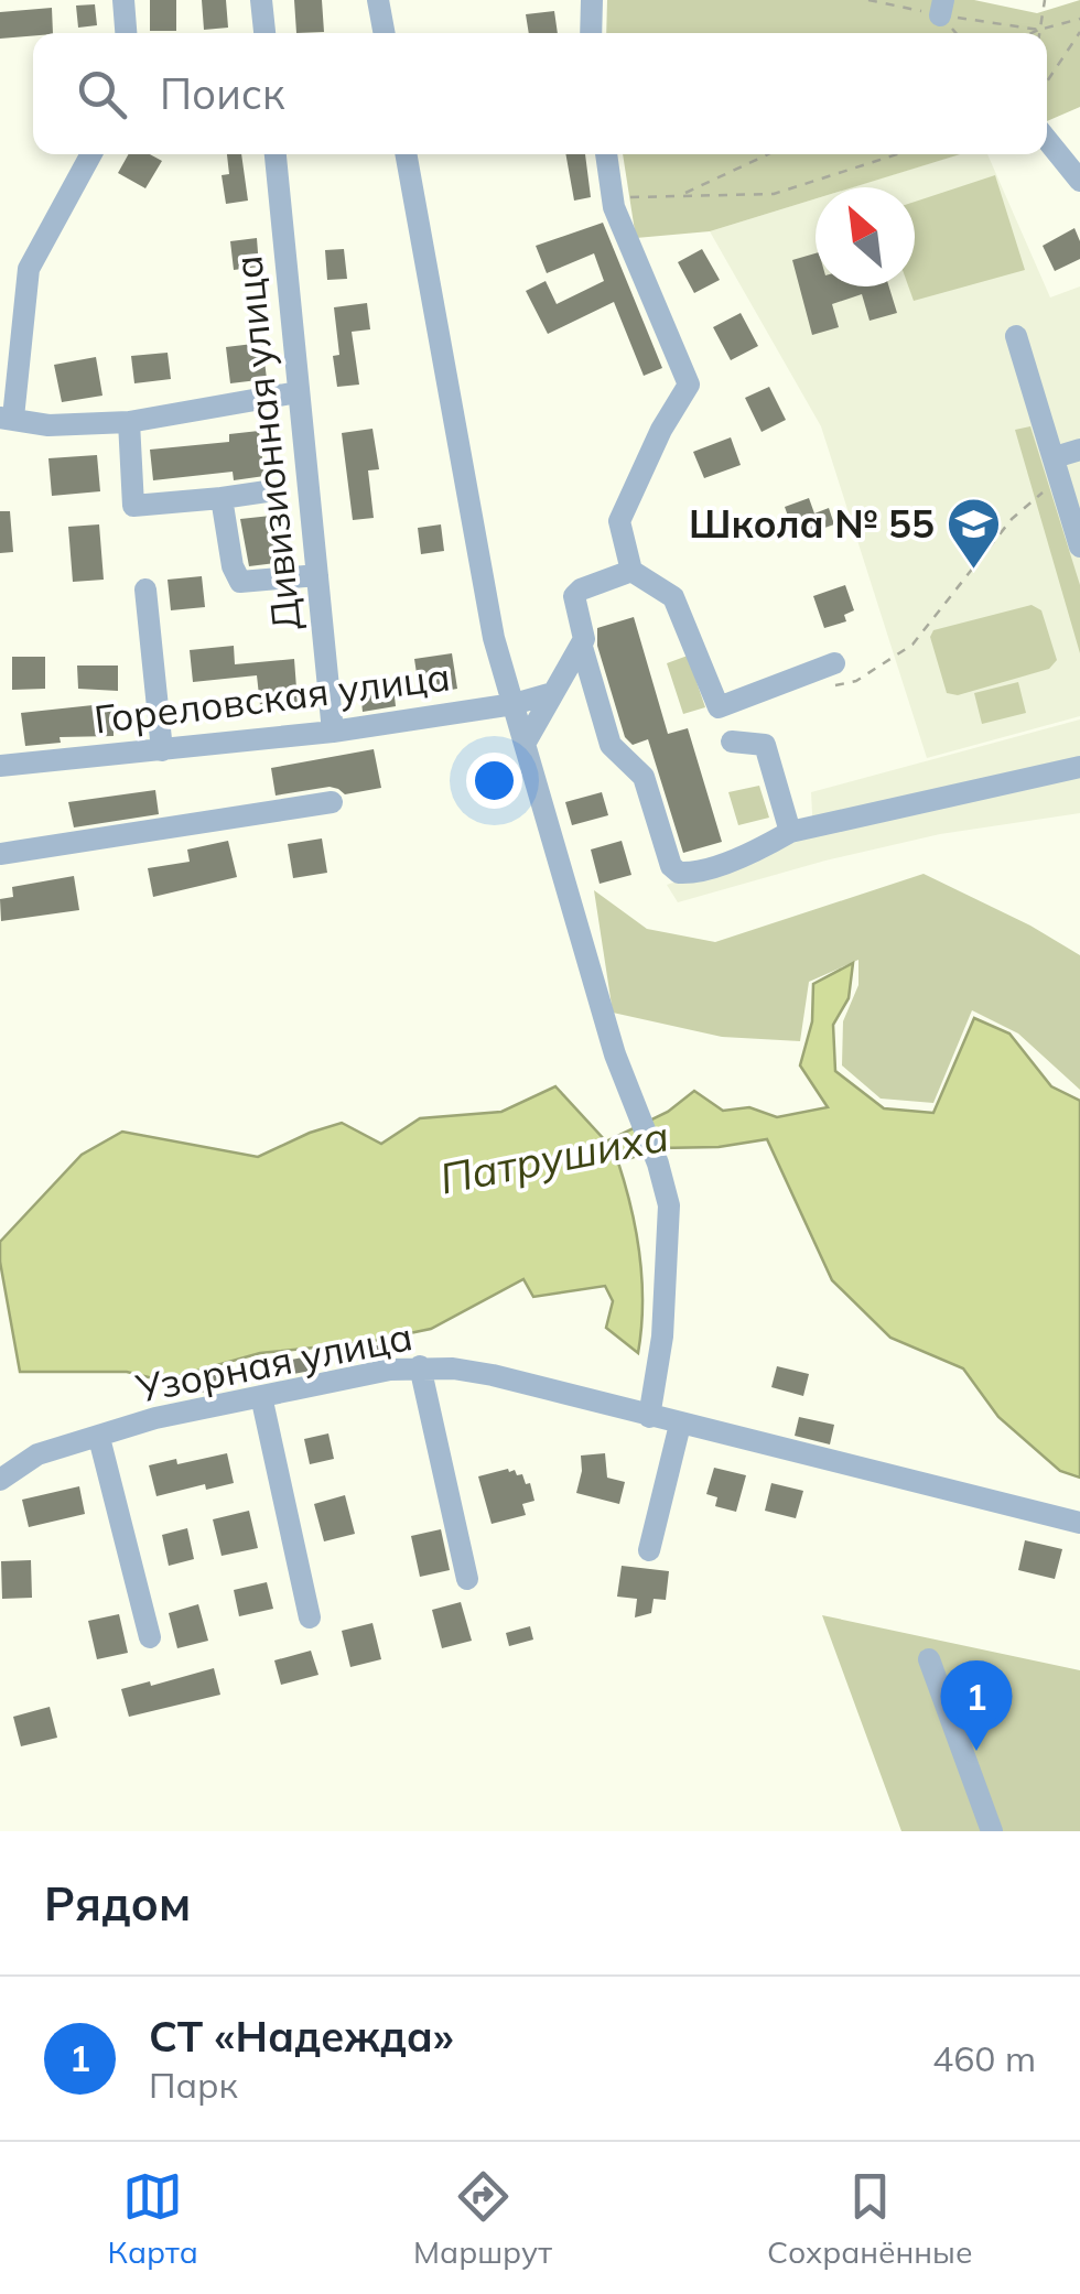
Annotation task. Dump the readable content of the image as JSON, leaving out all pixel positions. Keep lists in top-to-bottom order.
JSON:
{
  "streets": {
    "street": ["Дивизионная улица", "Гореловская улица", "Узорная улица"]
  },
  "crossings": [
    ["Дивизионная улица", "Гореловская улица"]
  ],
  "water": ["Патрушиха"],
  "places": {
    "school or university": ["Школа № 55"]
  },
  "north": "top left",
  "page": {
    "search": "Поиск",
    "pins": "1",
    "heading": "Рядом",
    "list": [
      {
        "mark": "1",
        "name": "СТ «Надежда»",
        "note": "Парк",
        "value": "460 m"
      }
    ],
    "nav": ["Карта", "Маршрут", "Сохранённые"]
  }
}
